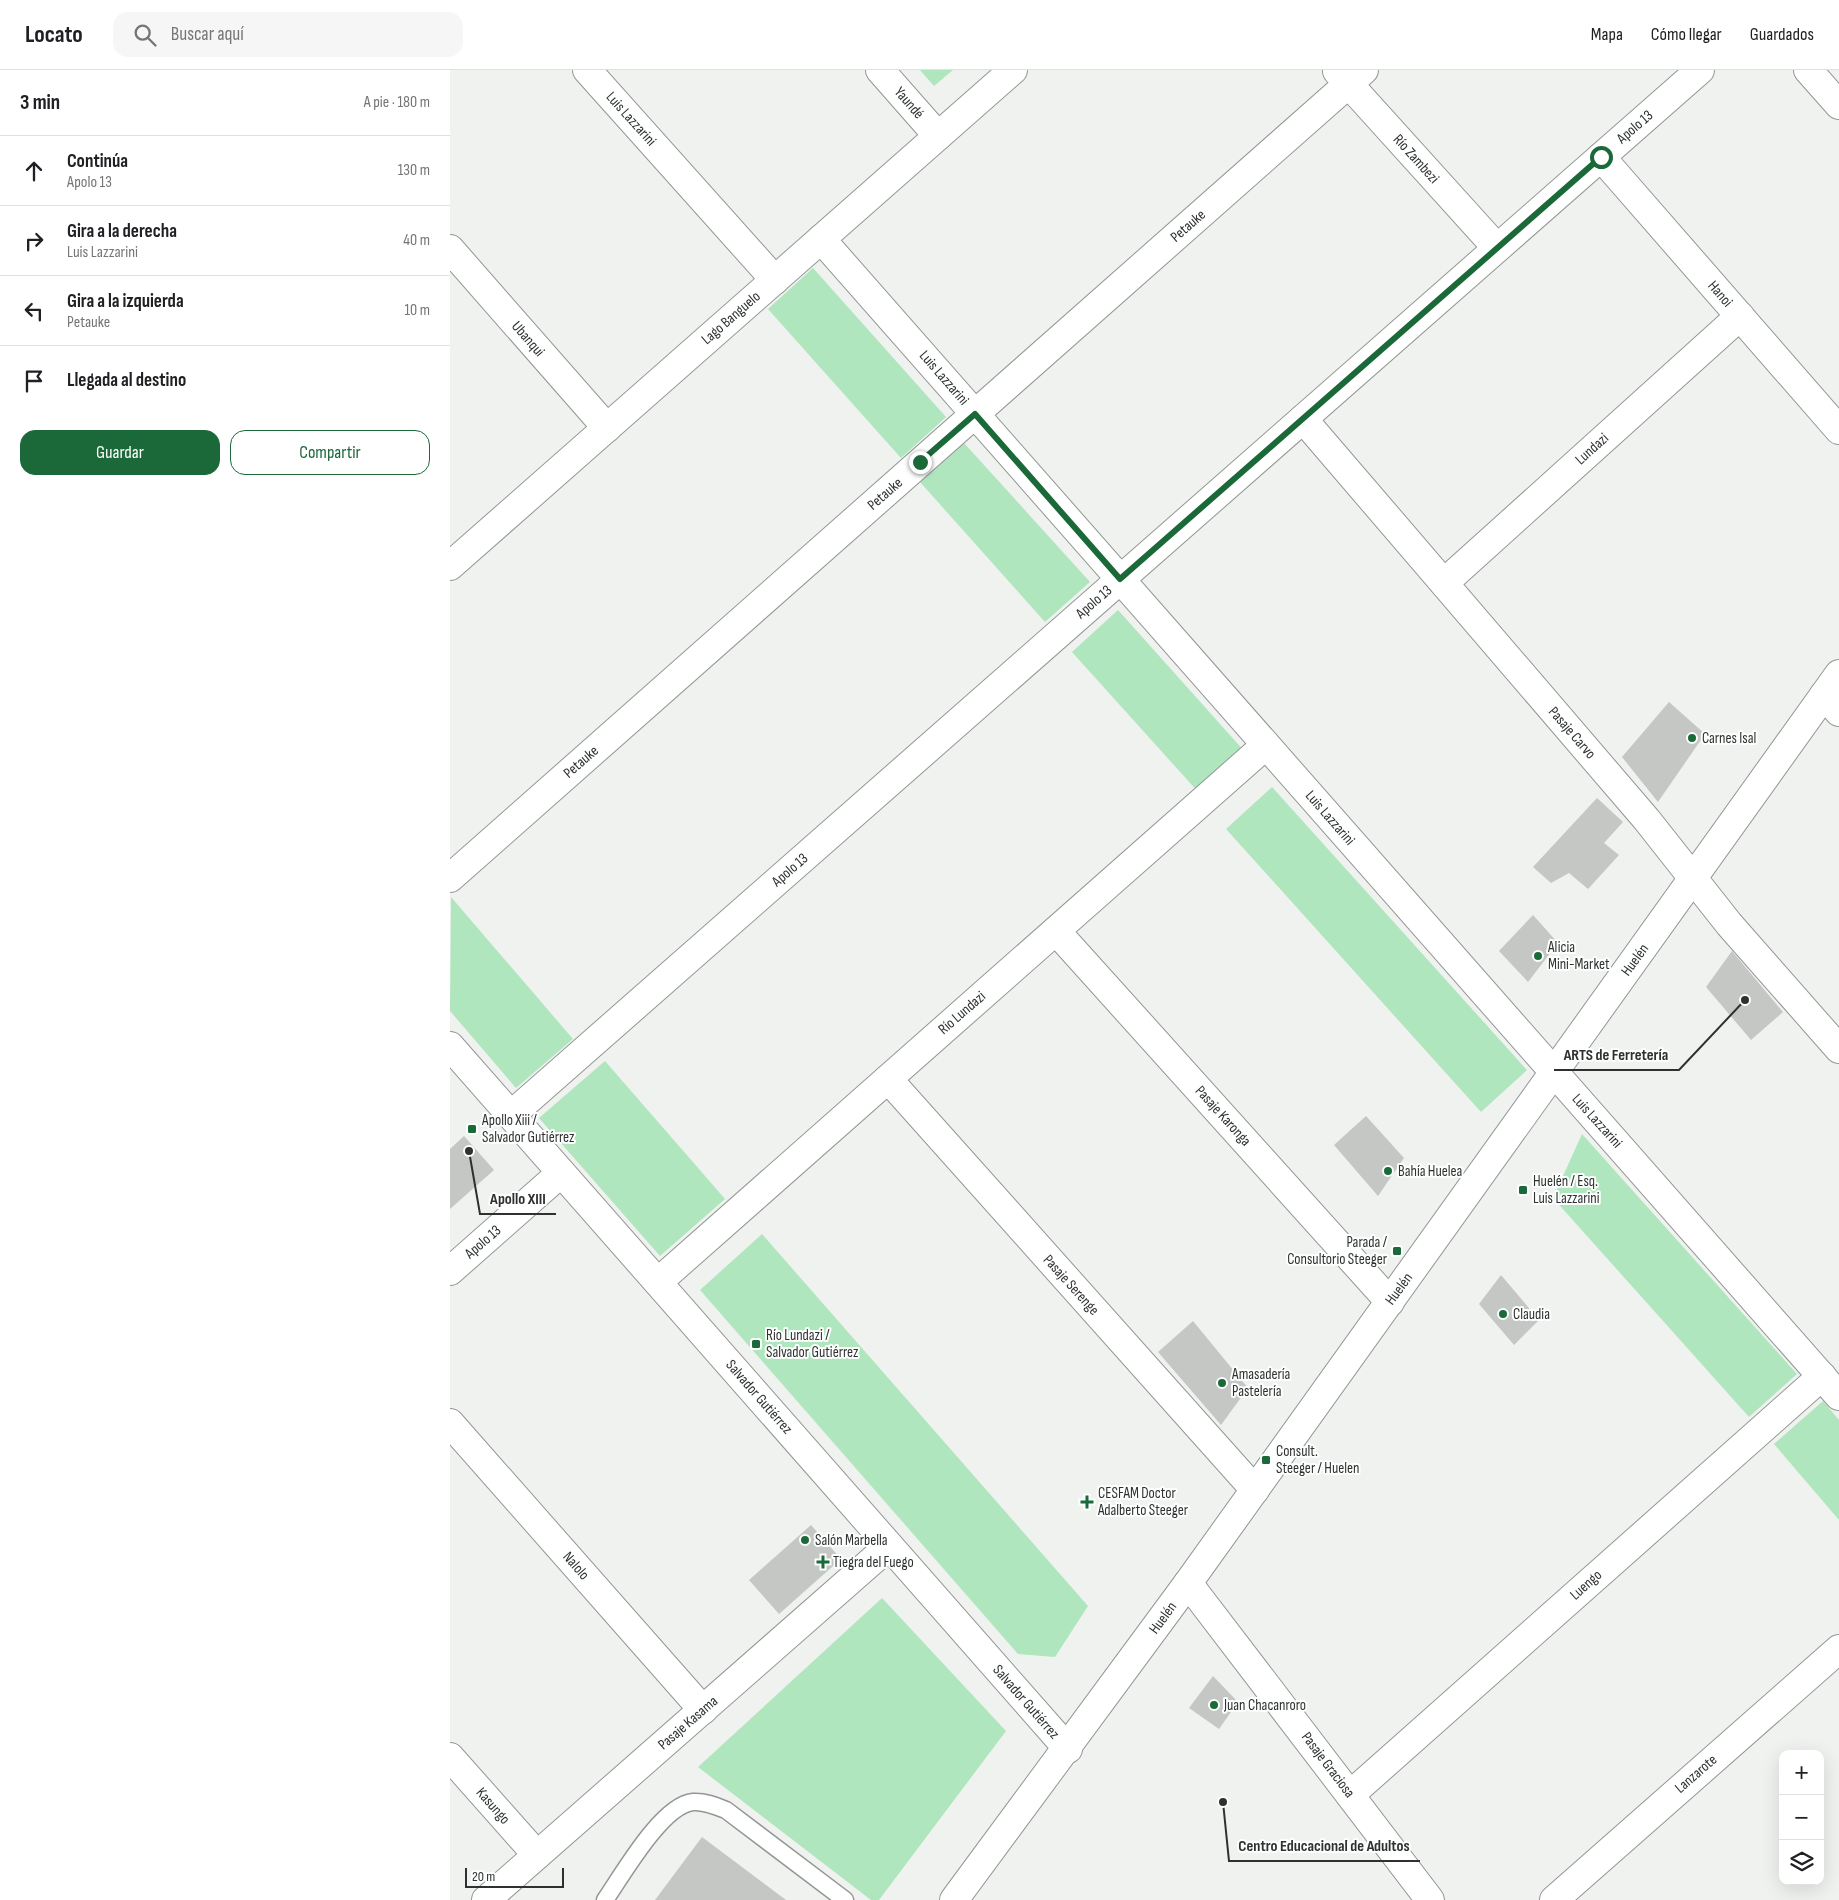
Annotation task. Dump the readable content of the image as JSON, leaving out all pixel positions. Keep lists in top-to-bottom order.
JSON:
{
  "streets": {
    "street": [
      "Yaundé",
      "Luis Lazzarini",
      "Apolo 13",
      "Río Zambezi",
      "Petauke",
      "Hanoi",
      "Lago Banguelo",
      "Ubanqui",
      "Lundazi",
      "Pasaje Carvo",
      "Huelén",
      "Río Lundazi",
      "Pasaje Karonga",
      "Pasaje Serenge",
      "Salvador Gutiérrez",
      "Nalolo",
      "Luengo",
      "Pasaje Kasama",
      "Pasaje Graciosa",
      "Lanzarote",
      "Kasungo"
    ]
  },
  "crossings": [
    ["Yaundé", "Lago Banguelo"],
    ["Luis Lazzarini", "Apolo 13"],
    ["Luis Lazzarini", "Petauke"],
    ["Luis Lazzarini", "Lago Banguelo"],
    ["Luis Lazzarini", "Huelén"],
    ["Luis Lazzarini", "Río Lundazi"],
    ["Luis Lazzarini", "Luengo"],
    ["Apolo 13", "Río Zambezi"],
    ["Apolo 13", "Hanoi"],
    ["Apolo 13", "Pasaje Carvo"],
    ["Apolo 13", "Salvador Gutiérrez"],
    ["Río Zambezi", "Petauke"],
    ["Hanoi", "Lundazi"],
    ["Lago Banguelo", "Ubanqui"],
    ["Lundazi", "Pasaje Carvo"],
    ["Pasaje Carvo", "Huelén"],
    ["Huelén", "Pasaje Karonga"],
    ["Huelén", "Pasaje Serenge"],
    ["Huelén", "Salvador Gutiérrez"],
    ["Huelén", "Pasaje Graciosa"],
    ["Río Lundazi", "Pasaje Karonga"],
    ["Río Lundazi", "Pasaje Serenge"],
    ["Río Lundazi", "Salvador Gutiérrez"],
    ["Salvador Gutiérrez", "Pasaje Kasama"],
    ["Nalolo", "Pasaje Kasama"],
    ["Luengo", "Pasaje Graciosa"],
    ["Pasaje Kasama", "Kasungo"]
  ],
  "places": {
    "other": [
      "Carnes Isal",
      "Alicia Mini-Market",
      "ARTS de Ferretería",
      "Apollo XIII",
      "Bahía Huelea",
      "Claudia",
      "Amasadería Pastelería",
      "Salón Marbella",
      "Juan Chacanroro",
      "Centro Educacional de Adultos"
    ],
    "transit": [
      "Apollo Xiii / Salvador Gutiérrez",
      "Huelén / Esq. Luis Lazzarini",
      "Parada / Consultorio Steeger",
      "Río Lundazi / Salvador Gutiérrez",
      "Consult. Steeger / Huelen"
    ],
    "health": ["CESFAM Doctor Adalberto Steeger", "Tiegra del Fuego"]
  },
  "scale_bar": "20 m",
  "page": {
    "header": "Locato",
    "search": "Buscar aquí",
    "nav": ["Mapa", "Cómo llegar", "Guardados"],
    "heading": ["3 min", "A pie · 180 m"],
    "list": [
      ["Continúa", "Apolo 13", "130 m"],
      ["Gira a la derecha", "Luis Lazzarini", "40 m"],
      ["Gira a la izquierda", "Petauke", "10 m"],
      "Llegada al destino"
    ],
    "buttons": ["Guardar", "Compartir"],
    "map_buttons": ["+", "−"],
    "scale": "20 m"
  }
}
